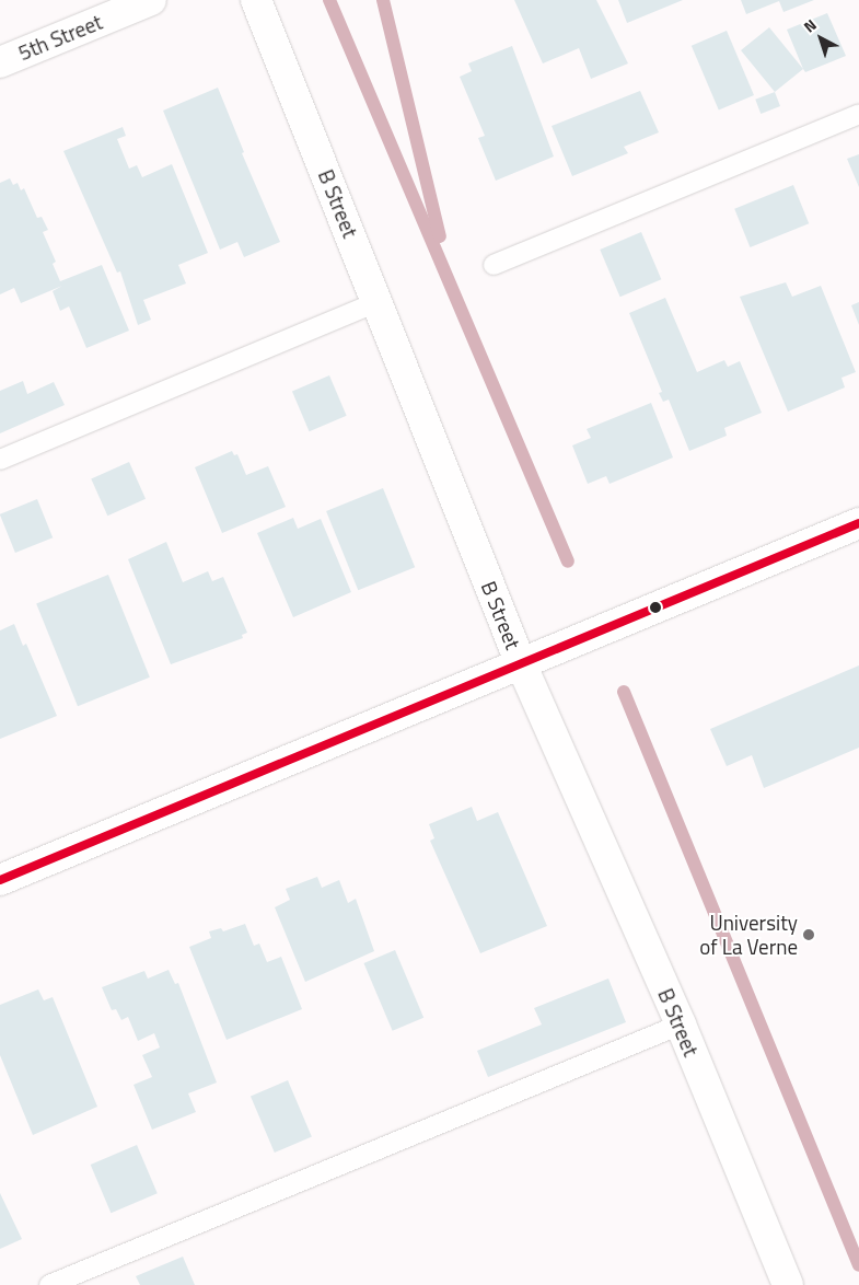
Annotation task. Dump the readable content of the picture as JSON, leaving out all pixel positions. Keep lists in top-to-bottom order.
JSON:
{
  "streets": {
    "street": ["5th Street", "B Street"]
  },
  "places": ["University of La Verne"],
  "north": "top left"
}
